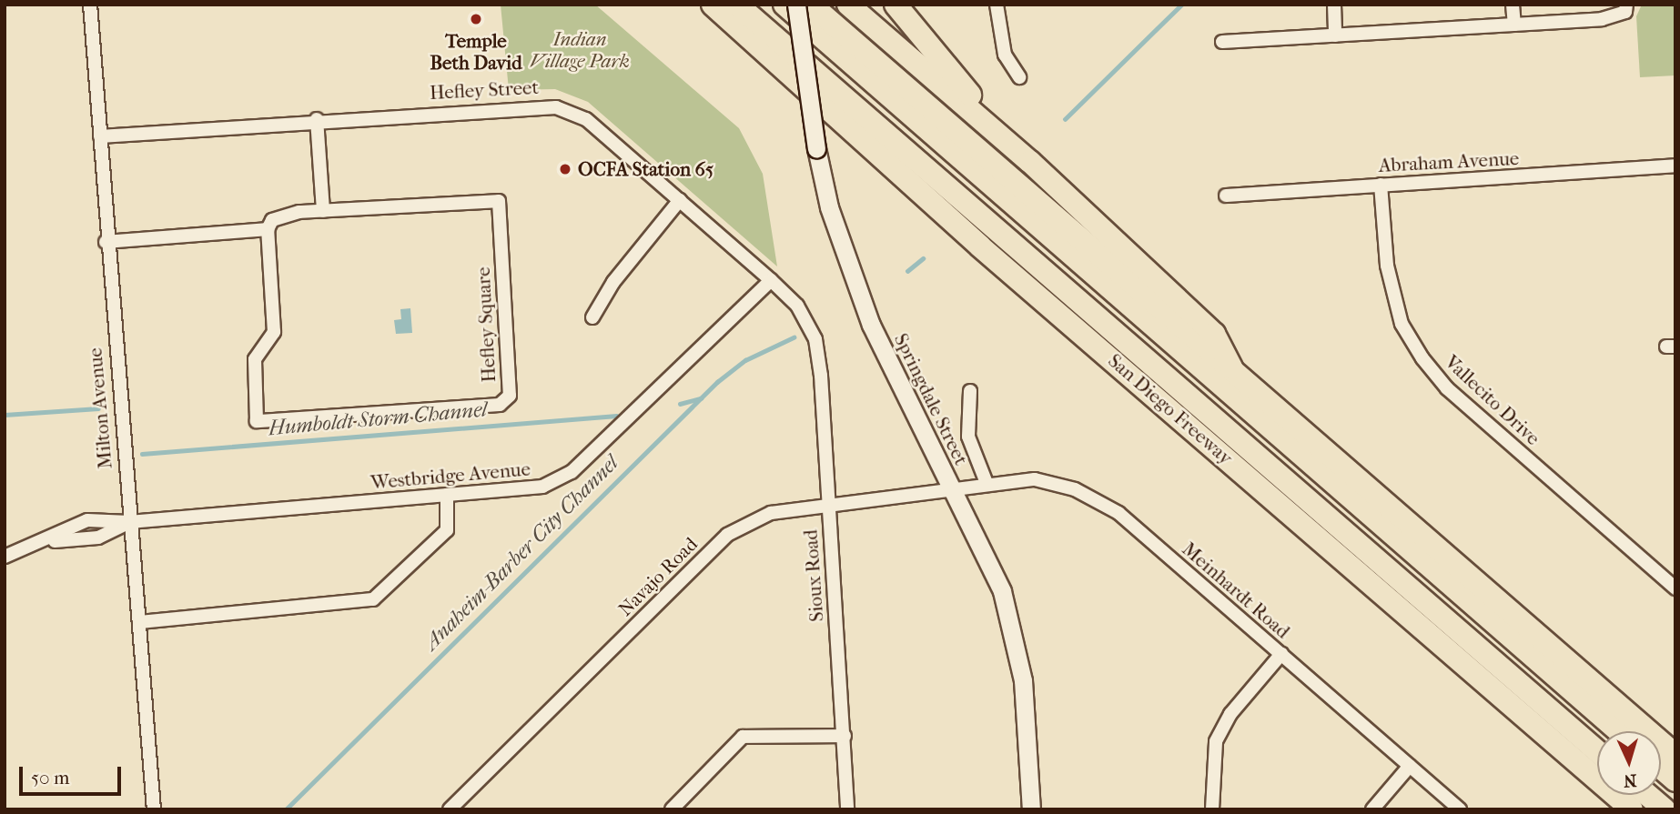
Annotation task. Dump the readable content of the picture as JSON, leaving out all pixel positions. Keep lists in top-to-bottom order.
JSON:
{
  "streets": {
    "highway": ["San Diego Freeway"],
    "main road": ["Springdale Street"],
    "street": [
      "Hefley Street",
      "Abraham Avenue",
      "Hefley Square",
      "Vallecito Drive",
      "Milton Avenue",
      "Westbridge Avenue",
      "Sioux Road",
      "Navajo Road",
      "Meinhardt Road"
    ]
  },
  "crossings": [
    ["Hefley Street", "Milton Avenue"],
    ["Hefley Street", "Westbridge Avenue"],
    ["Hefley Street", "Sioux Road"],
    ["Abraham Avenue", "Vallecito Drive"],
    ["Hefley Square", "Milton Avenue"],
    ["Springdale Street", "Navajo Road"],
    ["Springdale Street", "Meinhardt Road"],
    ["Milton Avenue", "Westbridge Avenue"],
    ["Sioux Road", "Navajo Road"],
    ["Navajo Road", "Meinhardt Road"]
  ],
  "water": ["Humboldt Storm Channel", "Anaheim-Barber City Channel"],
  "parks": ["Indian Village Park"],
  "places": ["Temple Beth David", "OCFA Station 65"],
  "scale_bar": "50 m",
  "north": "bottom"
}
